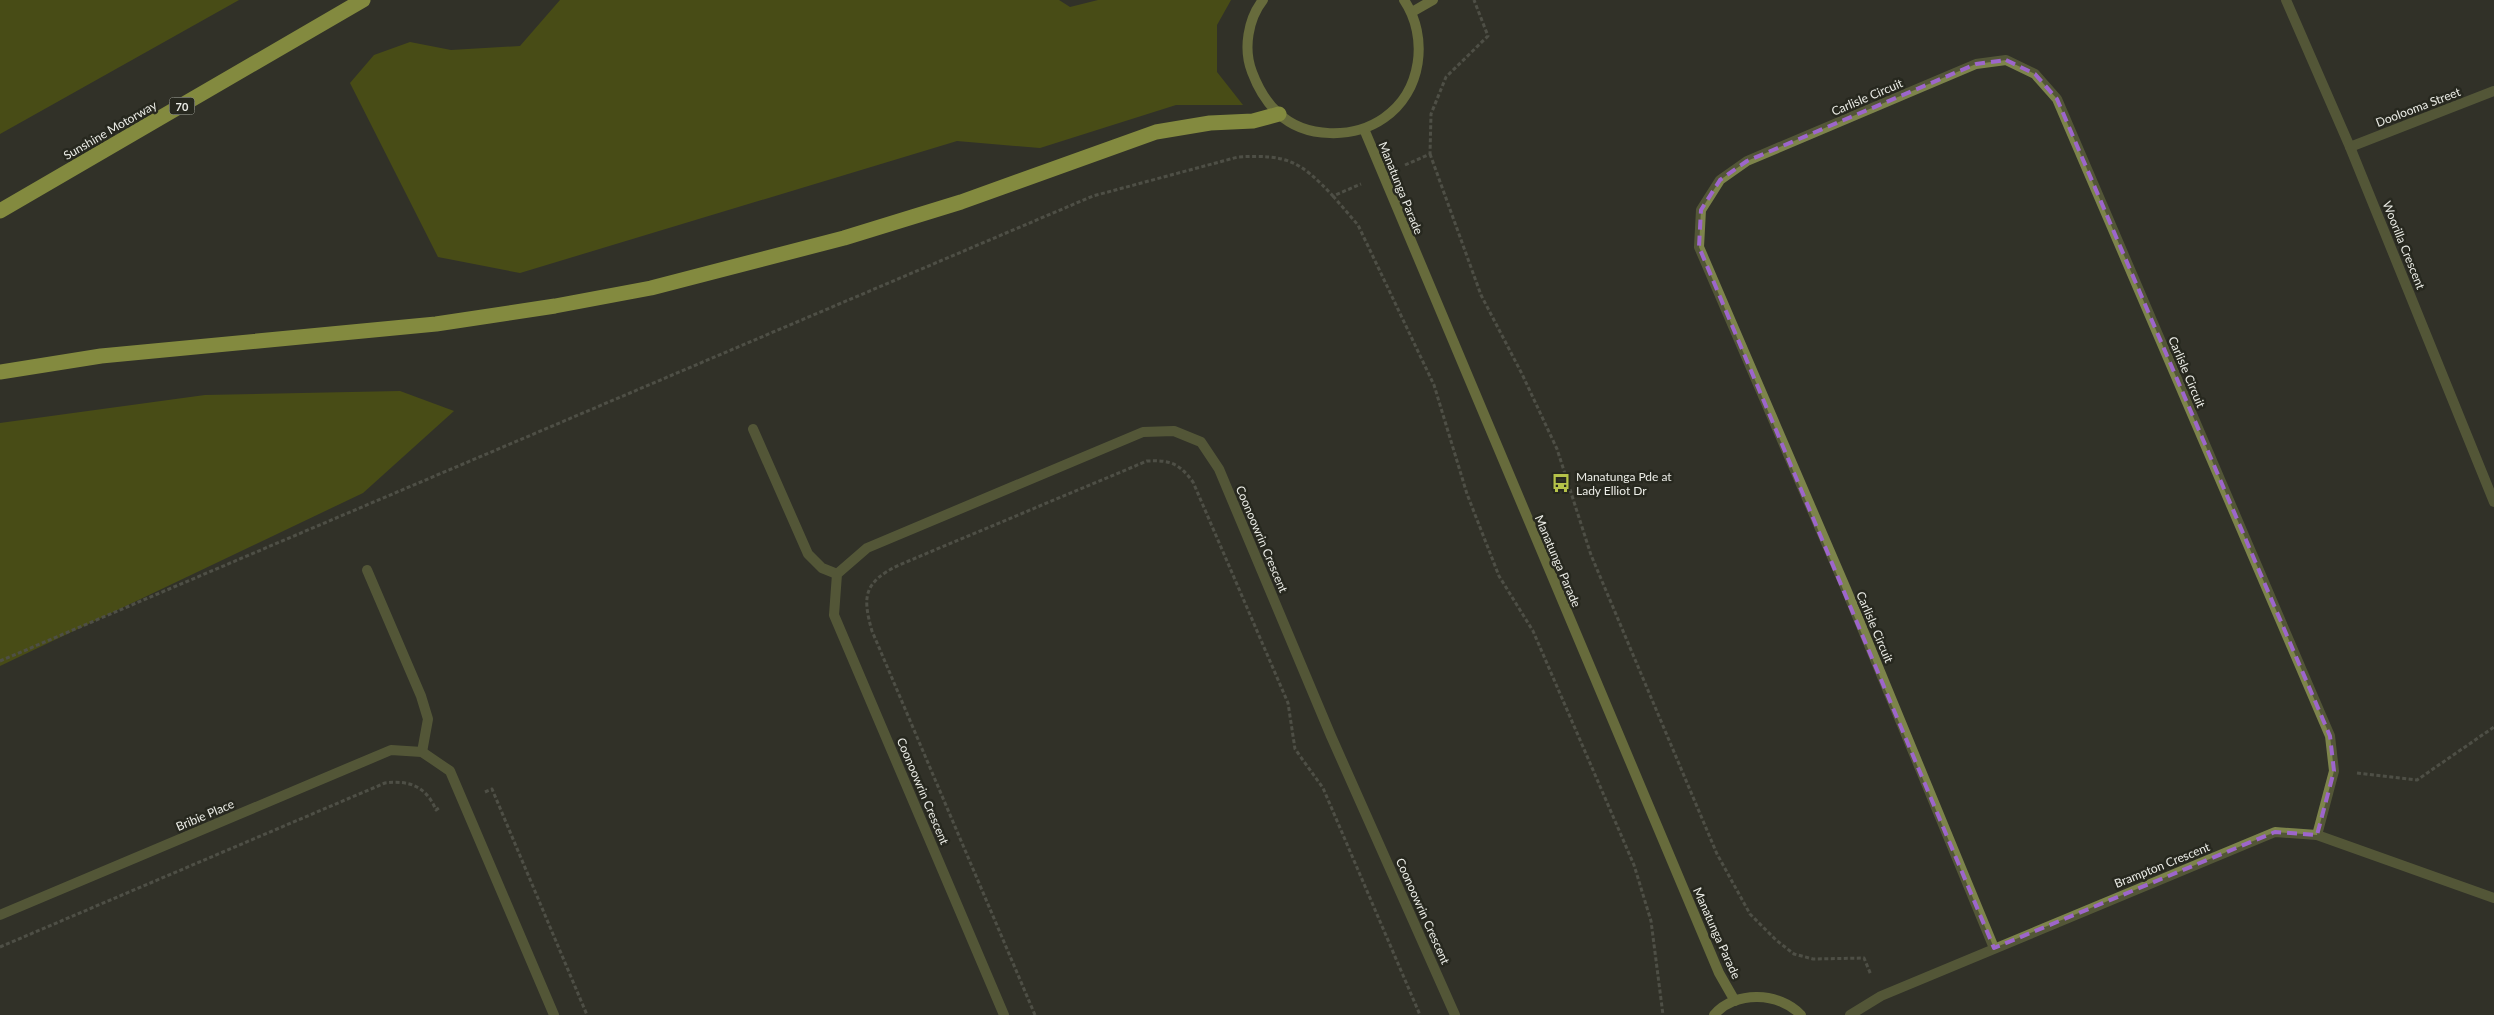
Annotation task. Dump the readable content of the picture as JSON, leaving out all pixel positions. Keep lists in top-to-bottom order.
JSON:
{
  "streets": {
    "highway": ["70", "Sunshine Motorway"],
    "street": [
      "Carlisle Circuit",
      "Doolooma Street",
      "Manatunga Parade",
      "Woorilla Crescent",
      "Coonoowrin Crescent",
      "Bribie Place",
      "Brampton Crescent"
    ]
  },
  "crossings": [
    ["Carlisle Circuit", "Brampton Crescent"],
    ["Doolooma Street", "Woorilla Crescent"]
  ],
  "places": {
    "bus stop": ["Manatunga Pde at Lady Elliot Dr"]
  }
}
